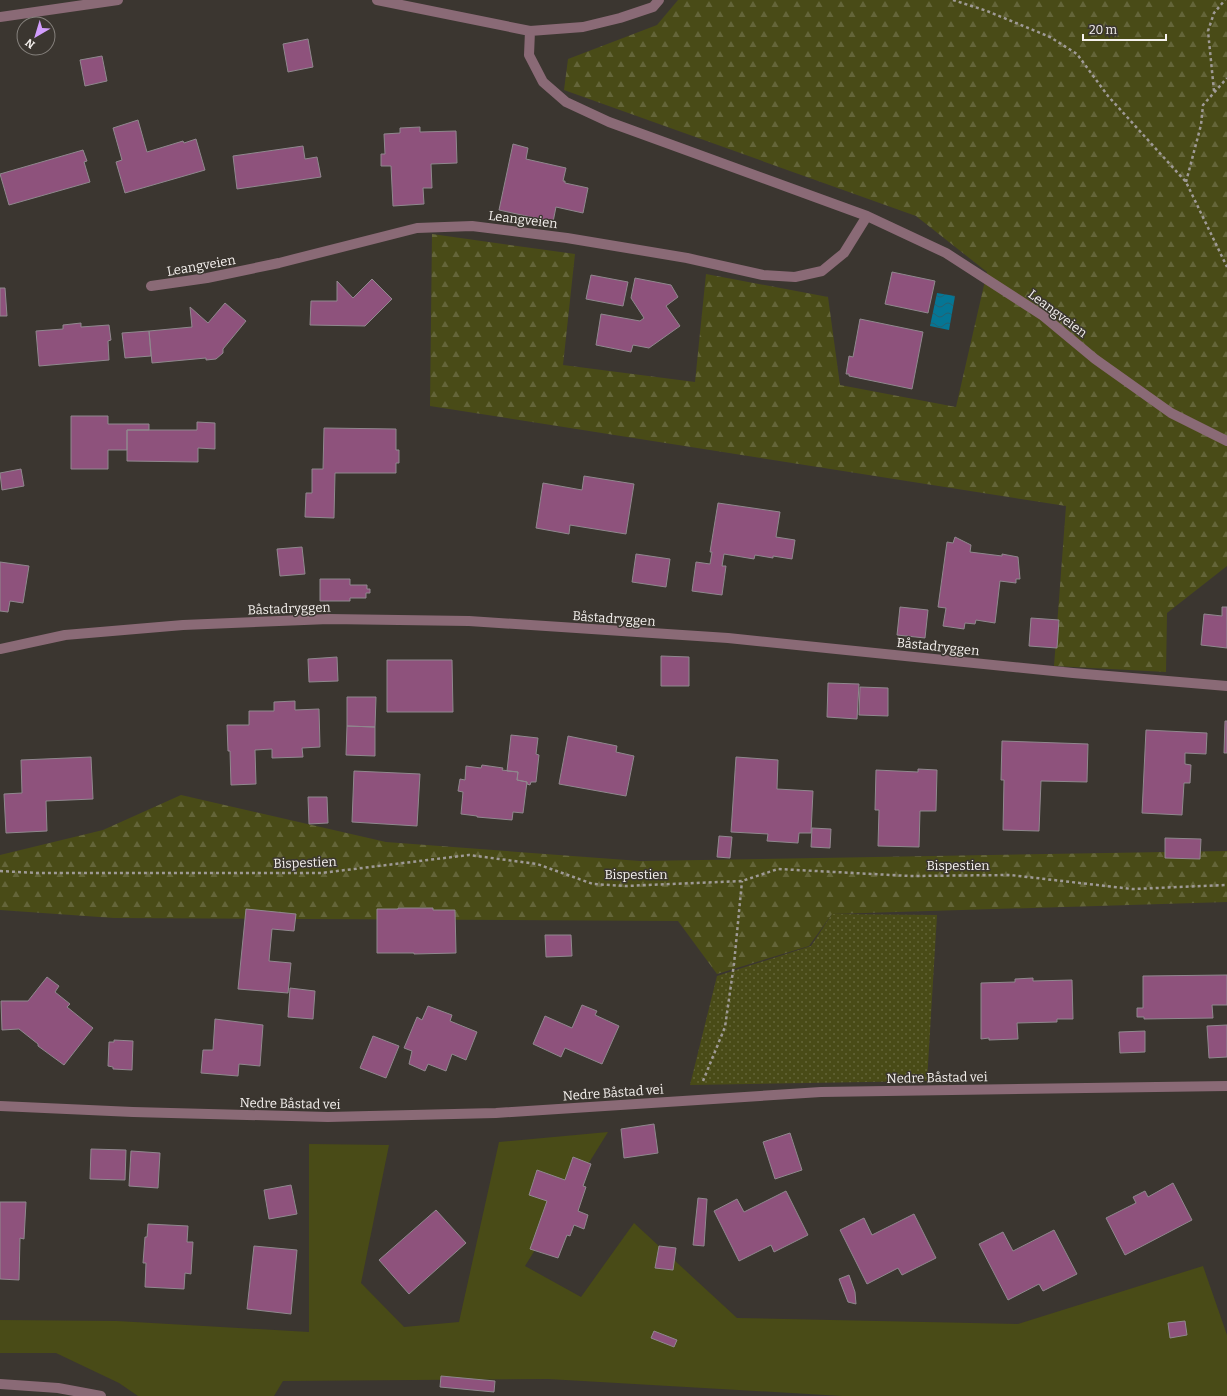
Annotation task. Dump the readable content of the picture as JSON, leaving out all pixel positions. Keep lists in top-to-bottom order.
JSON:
{
  "streets": {
    "street": ["Leangveien", "Båstadryggen", "Nedre Båstad vei"],
    "path": ["Bispestien"]
  },
  "scale_bar": "20 m",
  "north": "bottom left"
}
